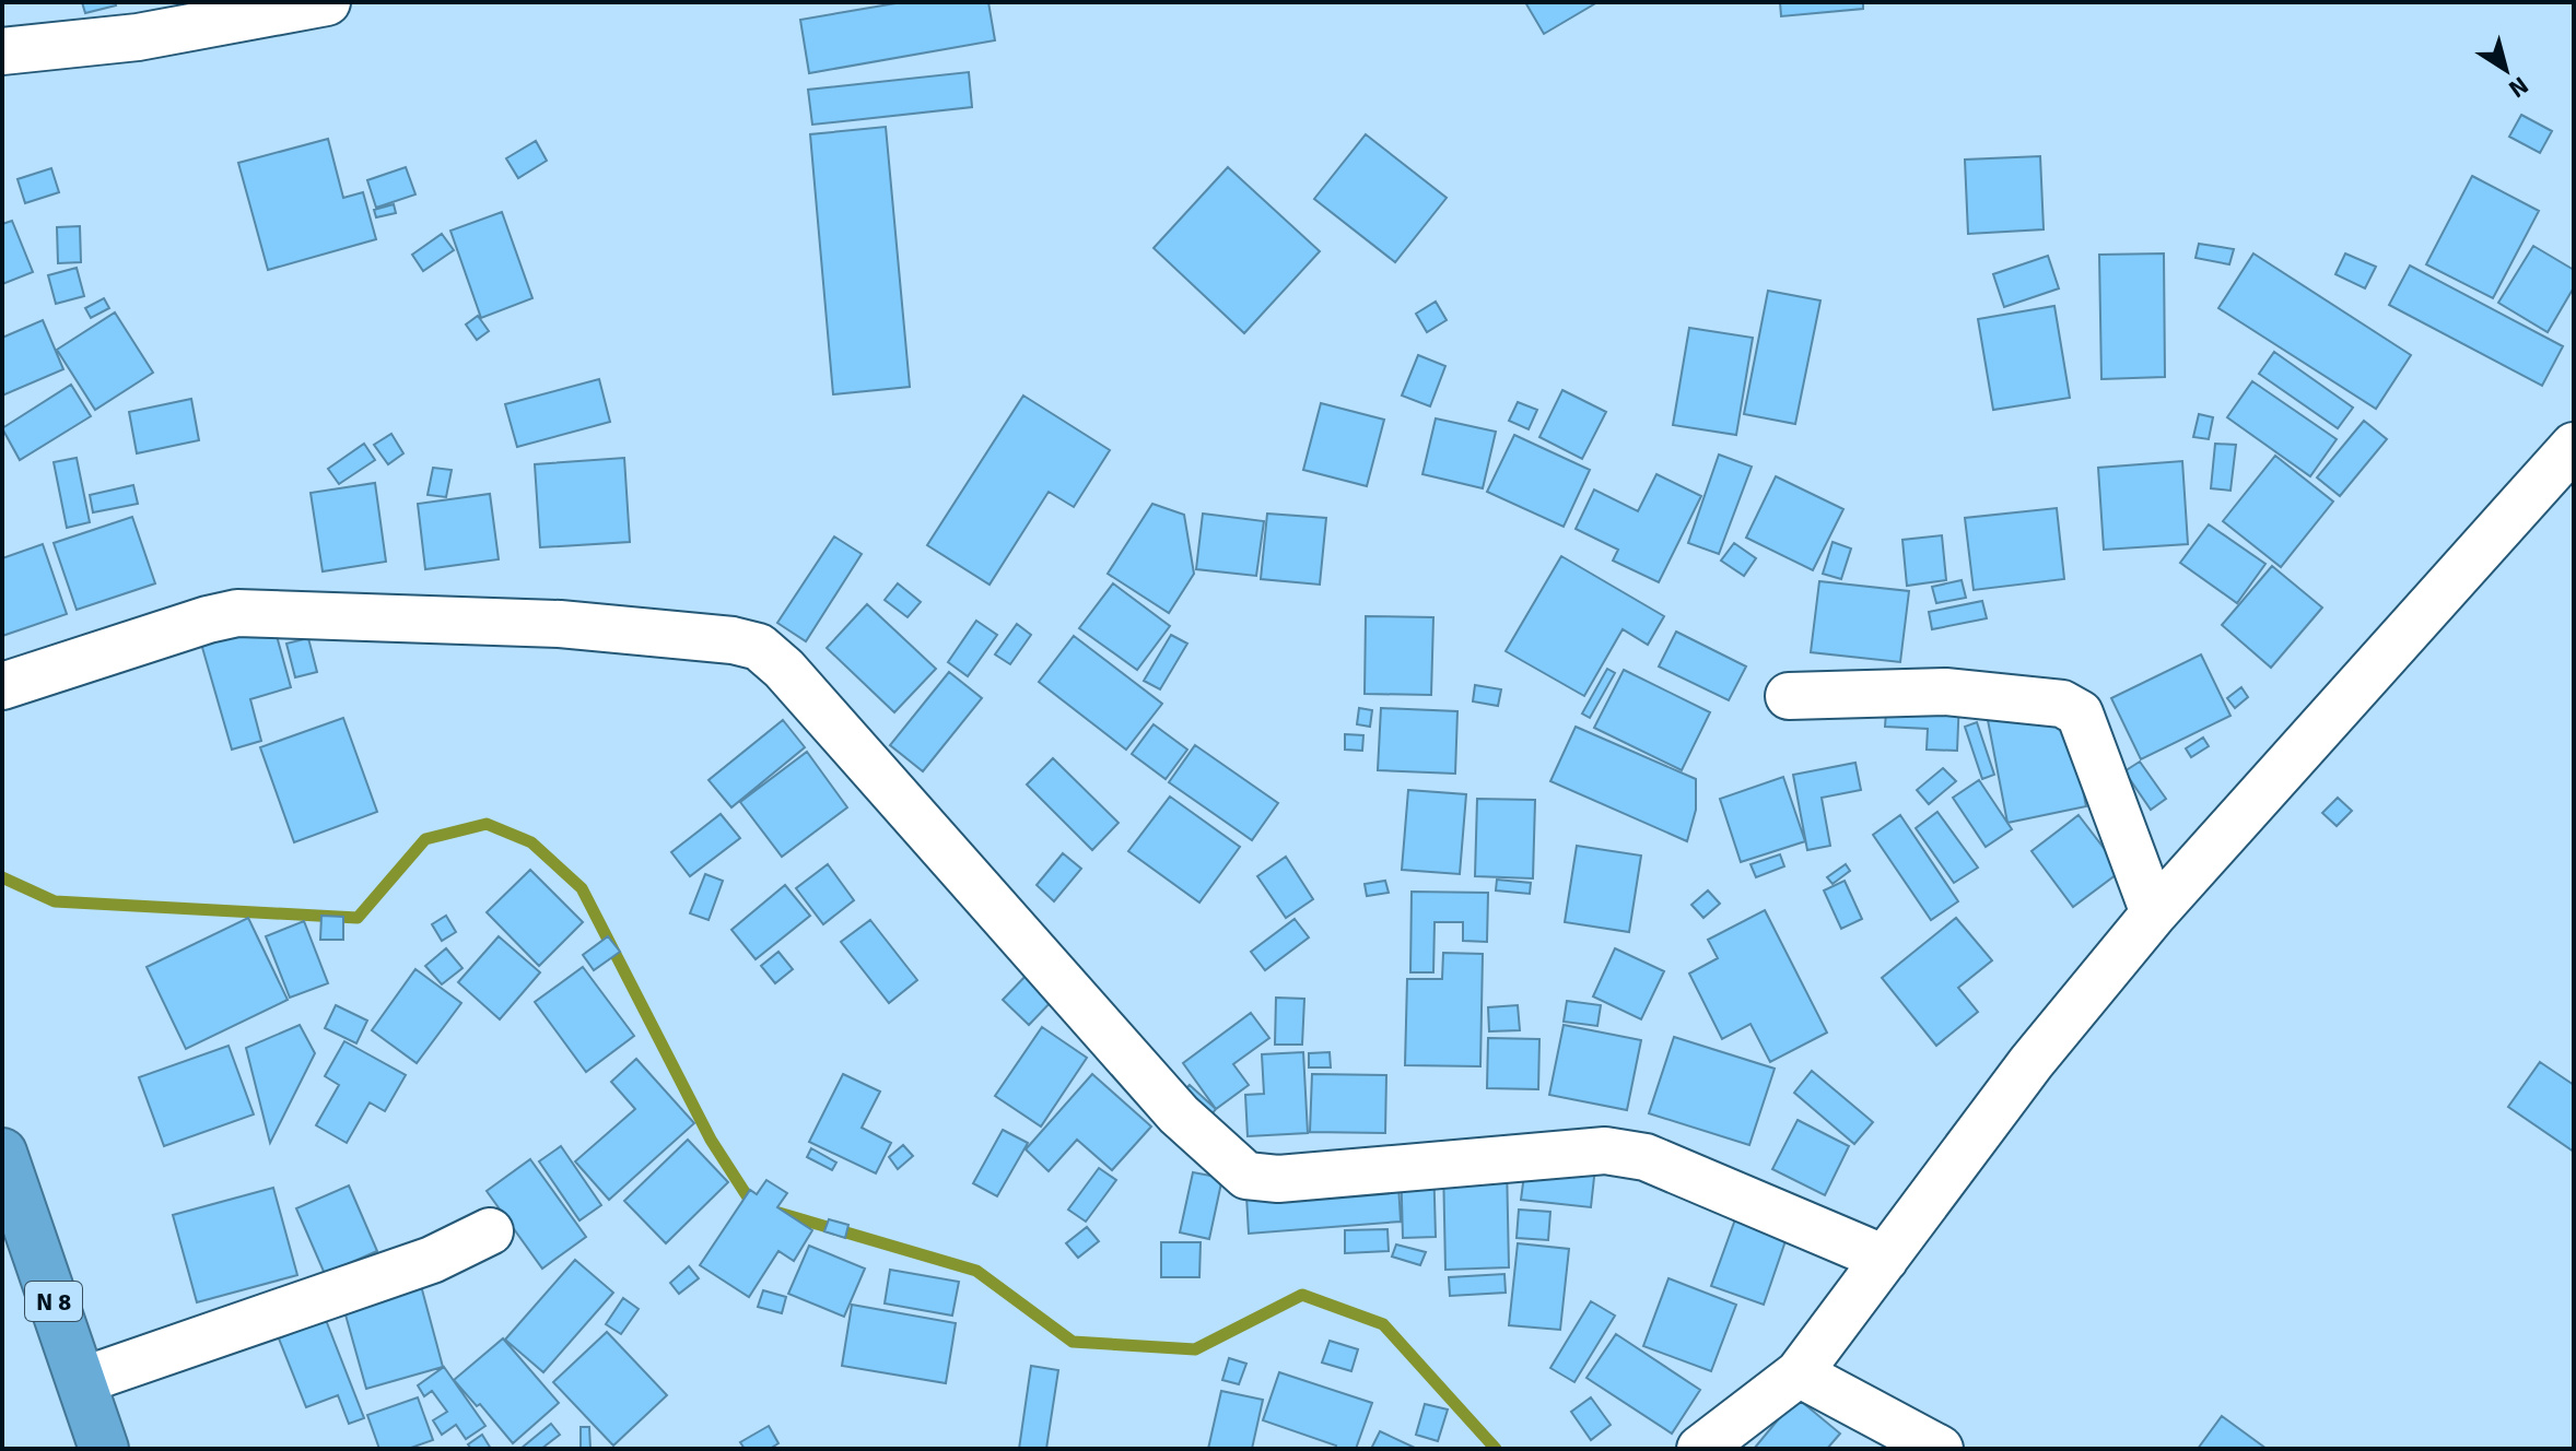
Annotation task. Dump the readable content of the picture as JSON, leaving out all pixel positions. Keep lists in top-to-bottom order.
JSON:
{
  "streets": {
    "highway": ["N 8"]
  },
  "north": "bottom right"
}
